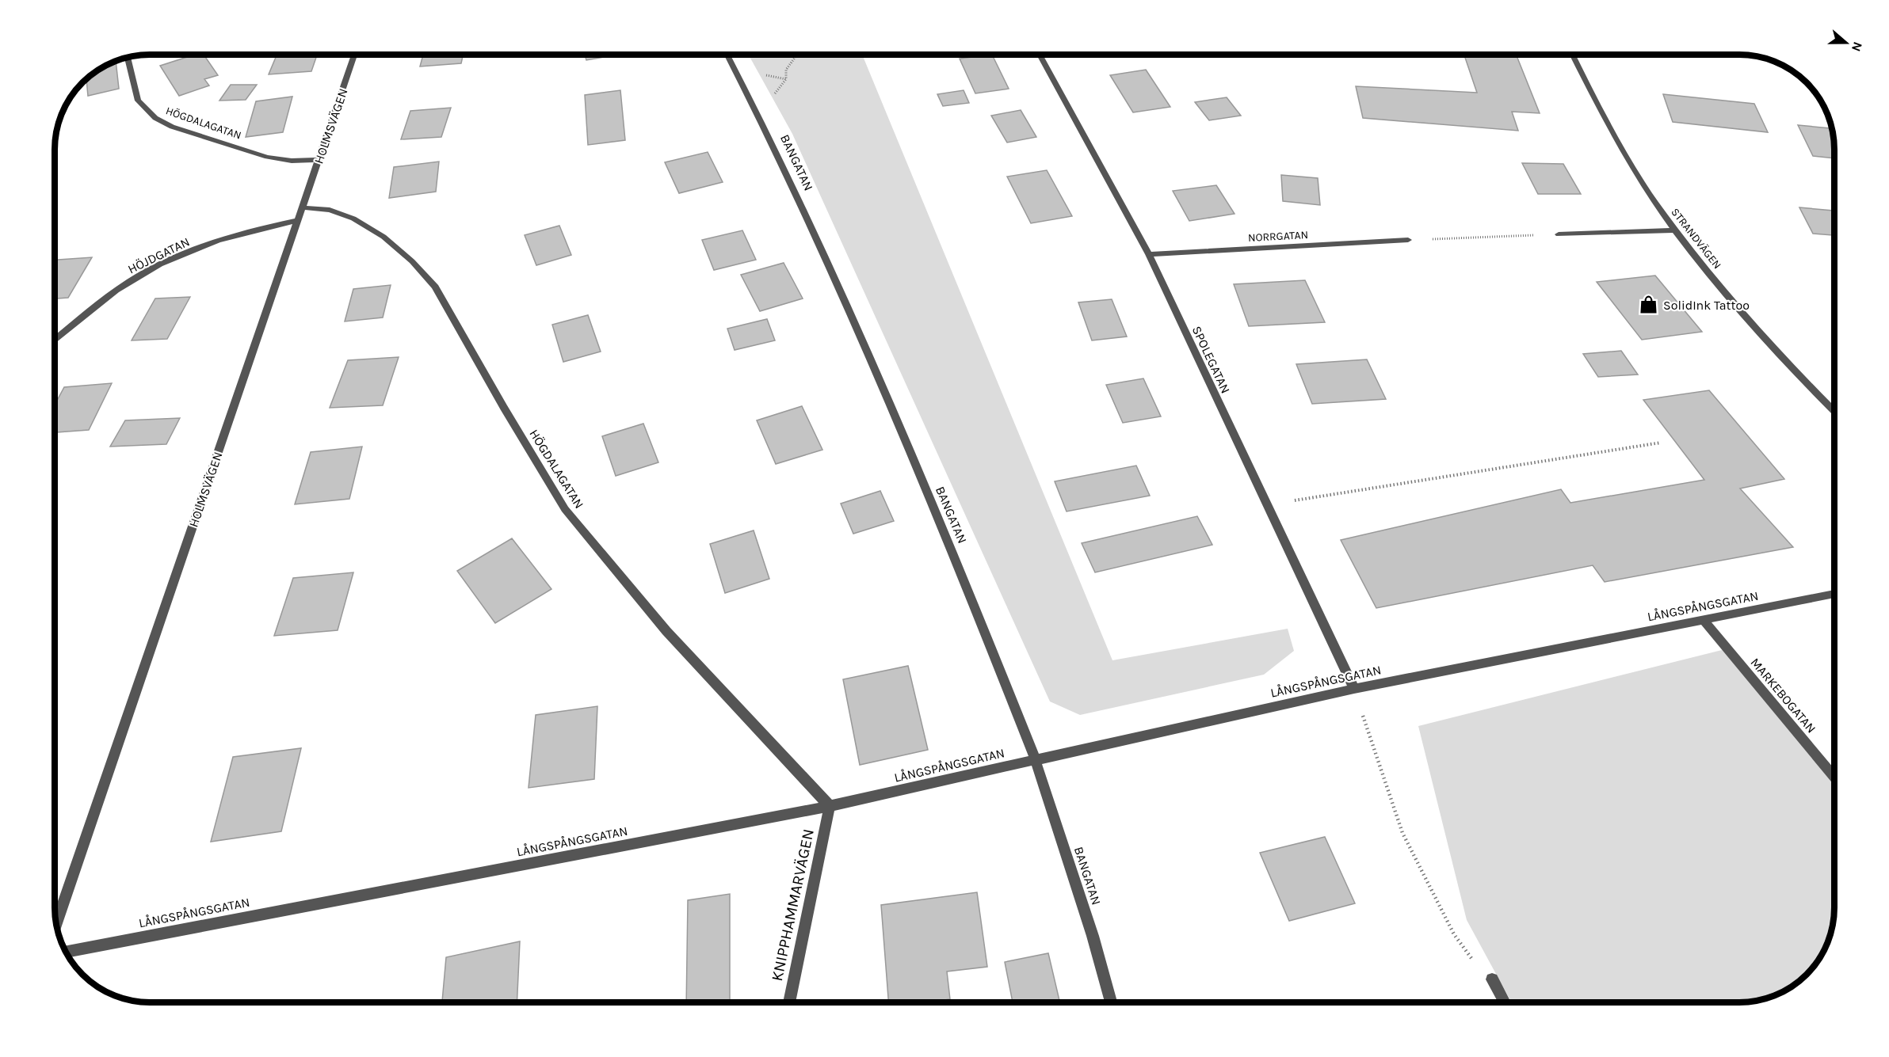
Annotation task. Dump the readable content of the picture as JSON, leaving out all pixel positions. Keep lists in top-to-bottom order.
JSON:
{
  "streets": {
    "street": [
      "HÖGDALAGATAN",
      "HOLMSVÄGEN",
      "BANGATAN",
      "NORRGATAN",
      "STRANDVÄGEN",
      "HÖJDGATAN",
      "SPOLEGATAN",
      "LÅNGSPÅNGSGATAN",
      "MARKEBOGATAN",
      "KNIPPHAMMARVÄGEN"
    ]
  },
  "crossings": [
    ["HÖGDALAGATAN", "HOLMSVÄGEN"],
    ["HÖGDALAGATAN", "LÅNGSPÅNGSGATAN"],
    ["HÖGDALAGATAN", "KNIPPHAMMARVÄGEN"],
    ["HOLMSVÄGEN", "HÖJDGATAN"],
    ["BANGATAN", "LÅNGSPÅNGSGATAN"],
    ["NORRGATAN", "SPOLEGATAN"],
    ["SPOLEGATAN", "LÅNGSPÅNGSGATAN"],
    ["LÅNGSPÅNGSGATAN", "MARKEBOGATAN"],
    ["LÅNGSPÅNGSGATAN", "KNIPPHAMMARVÄGEN"]
  ],
  "places": {
    "shop": ["SolidInk Tattoo"]
  },
  "north": "right"
}
